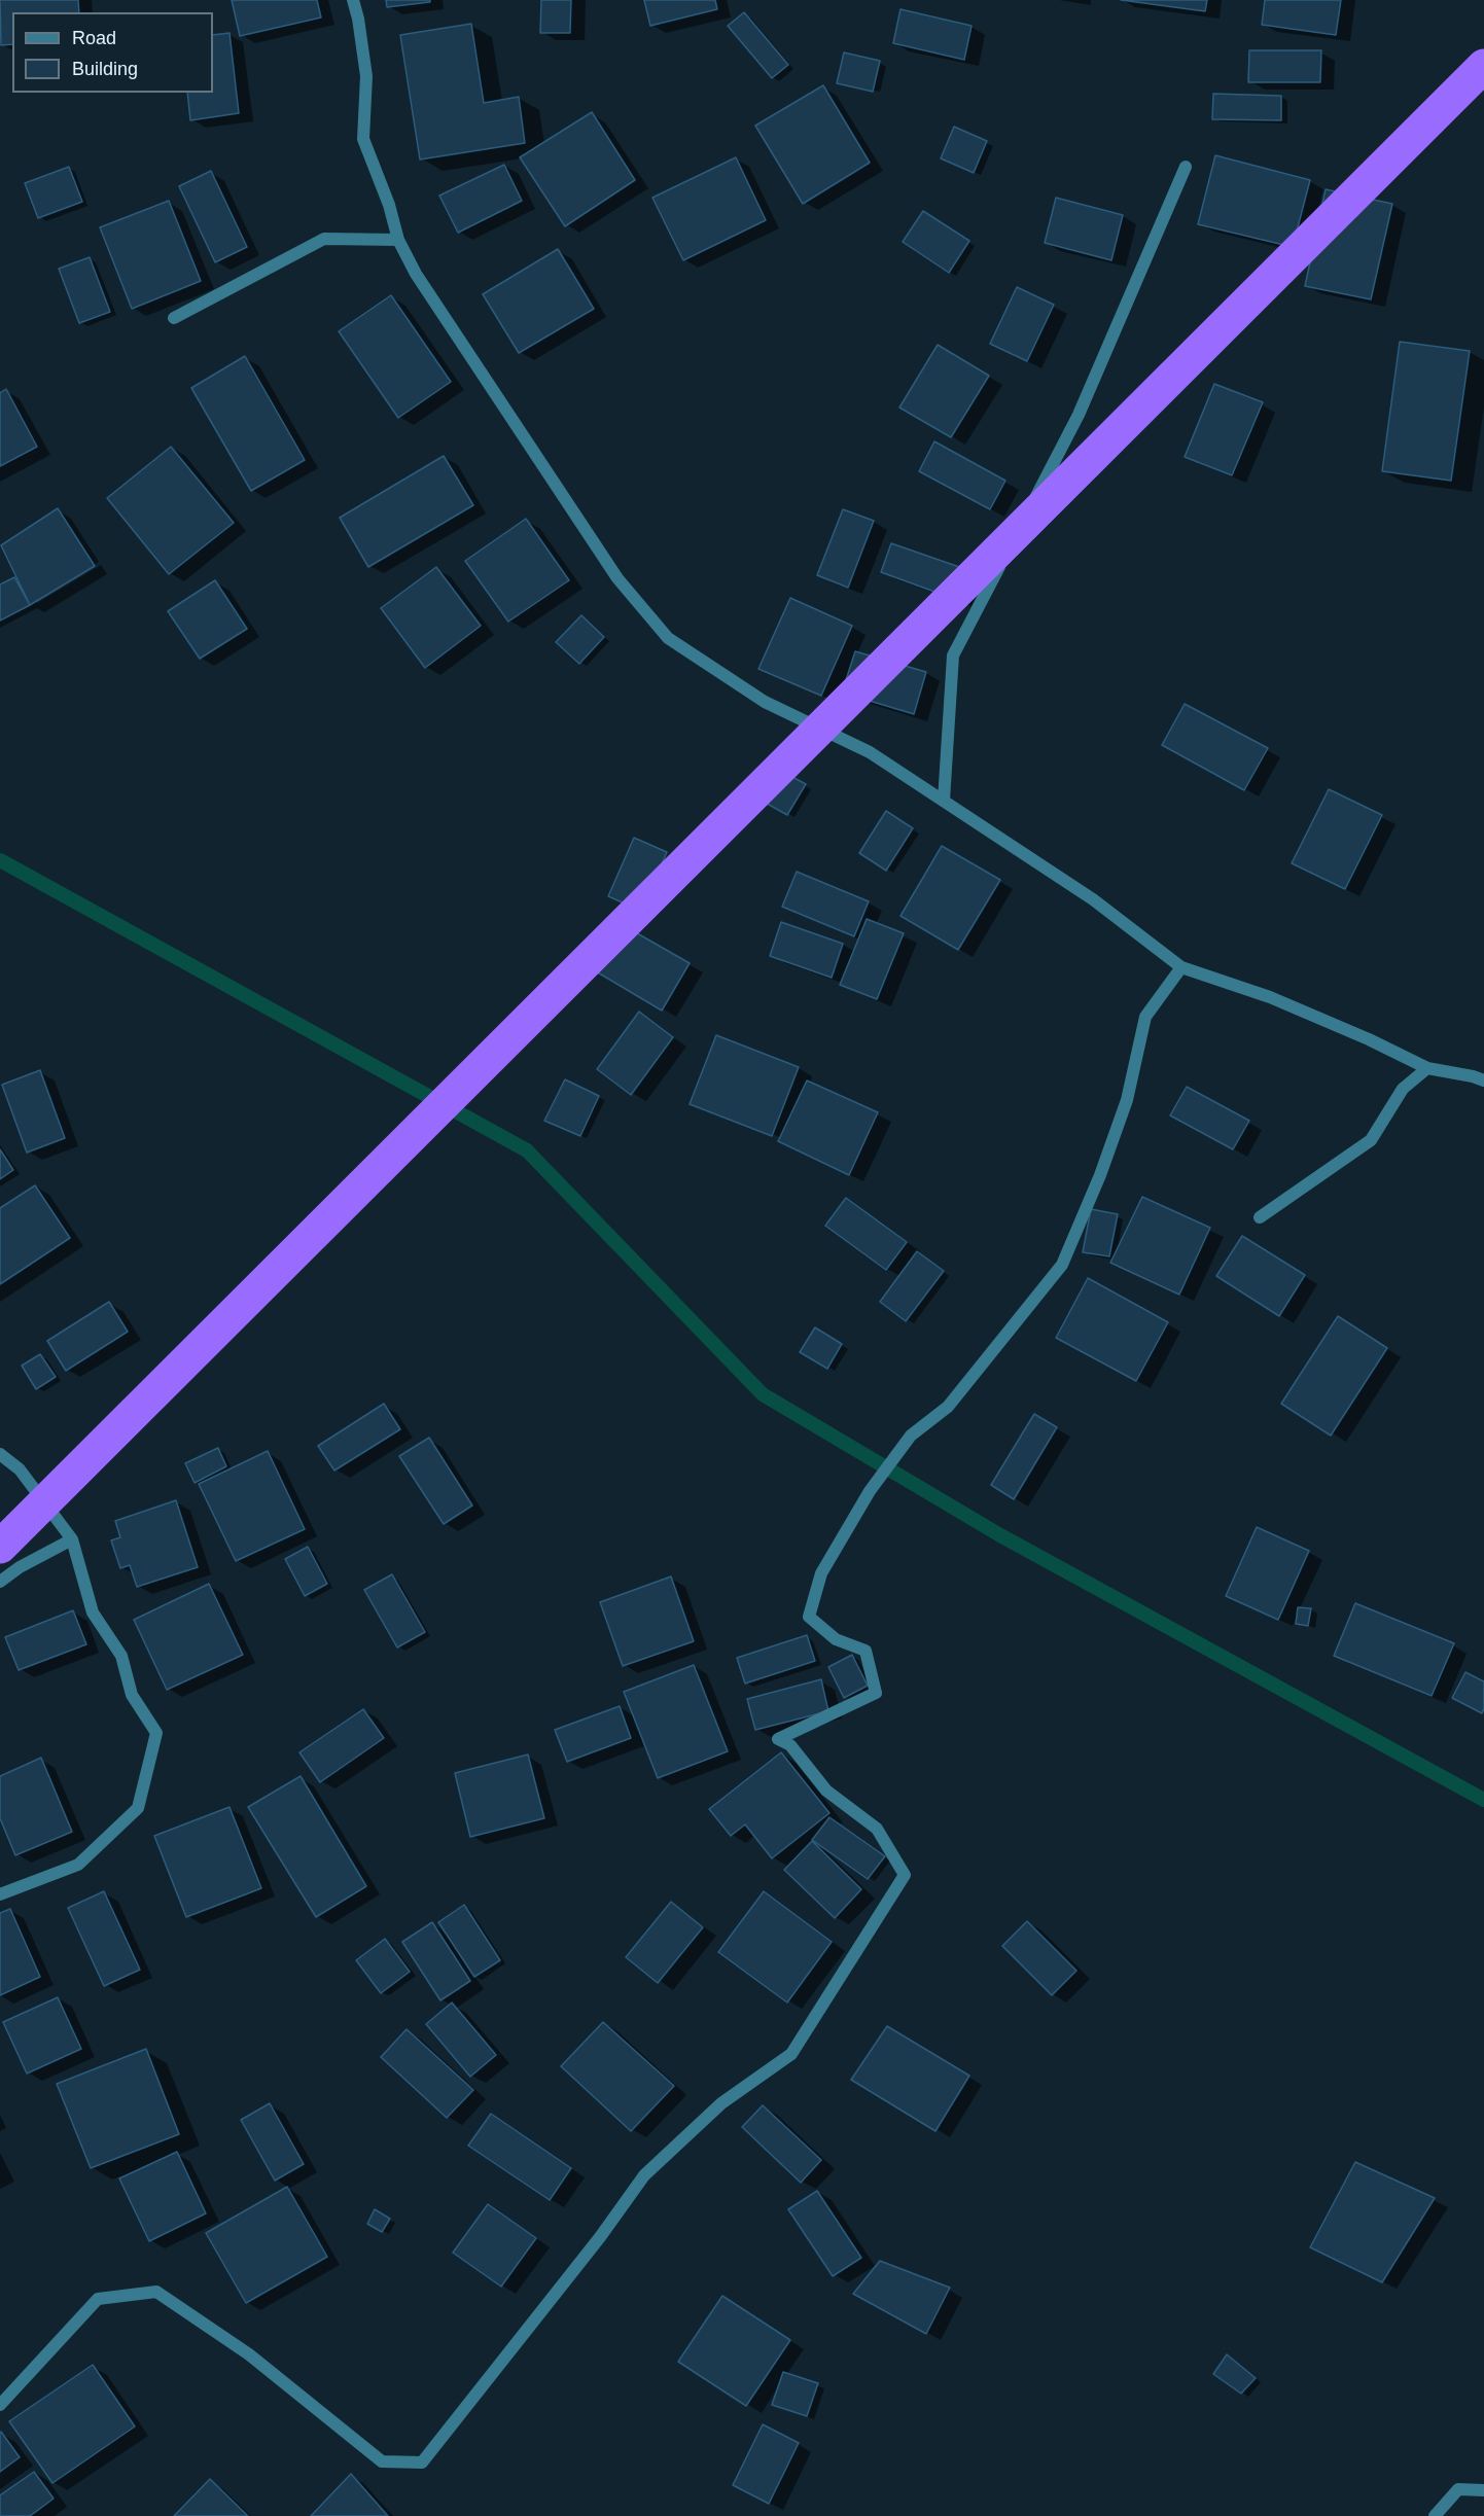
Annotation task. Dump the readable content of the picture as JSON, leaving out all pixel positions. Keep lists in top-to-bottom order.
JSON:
{
  "legend": ["Road", "Building"]
}
